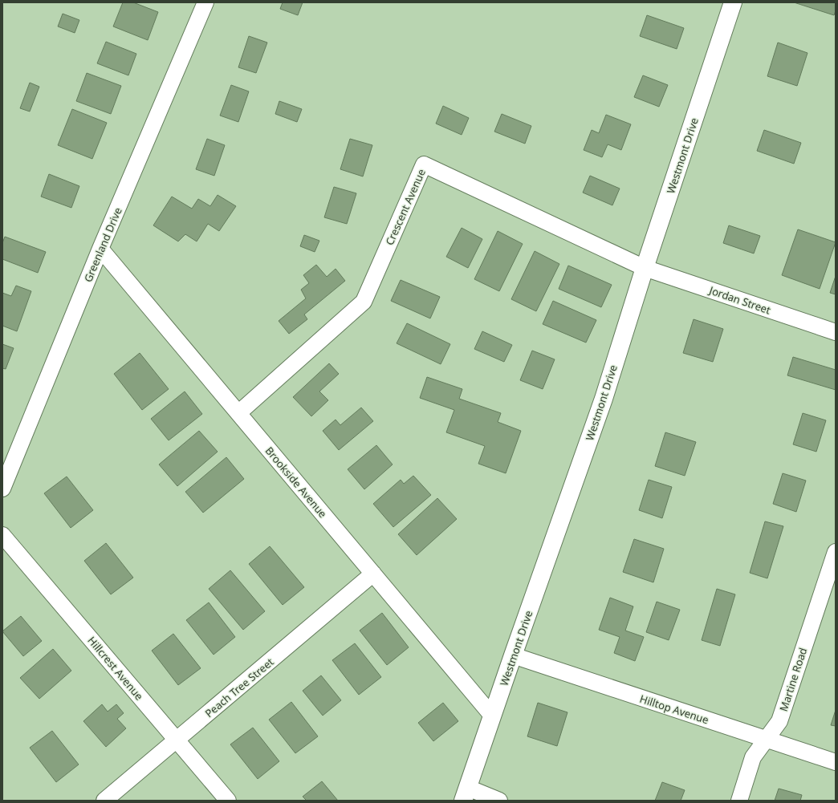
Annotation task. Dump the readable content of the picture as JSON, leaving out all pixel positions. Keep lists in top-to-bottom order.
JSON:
{
  "streets": {
    "street": [
      "Westmont Drive",
      "Crescent Avenue",
      "Greenland Drive",
      "Jordan Street",
      "Brookside Avenue",
      "Hillcrest Avenue",
      "Martine Road",
      "Peach Tree Street",
      "Hilltop Avenue"
    ]
  },
  "crossings": [
    ["Westmont Drive", "Crescent Avenue"],
    ["Westmont Drive", "Jordan Street"],
    ["Westmont Drive", "Brookside Avenue"],
    ["Westmont Drive", "Hilltop Avenue"],
    ["Crescent Avenue", "Jordan Street"],
    ["Crescent Avenue", "Brookside Avenue"],
    ["Greenland Drive", "Brookside Avenue"],
    ["Brookside Avenue", "Peach Tree Street"],
    ["Hillcrest Avenue", "Peach Tree Street"],
    ["Martine Road", "Hilltop Avenue"]
  ]
}
